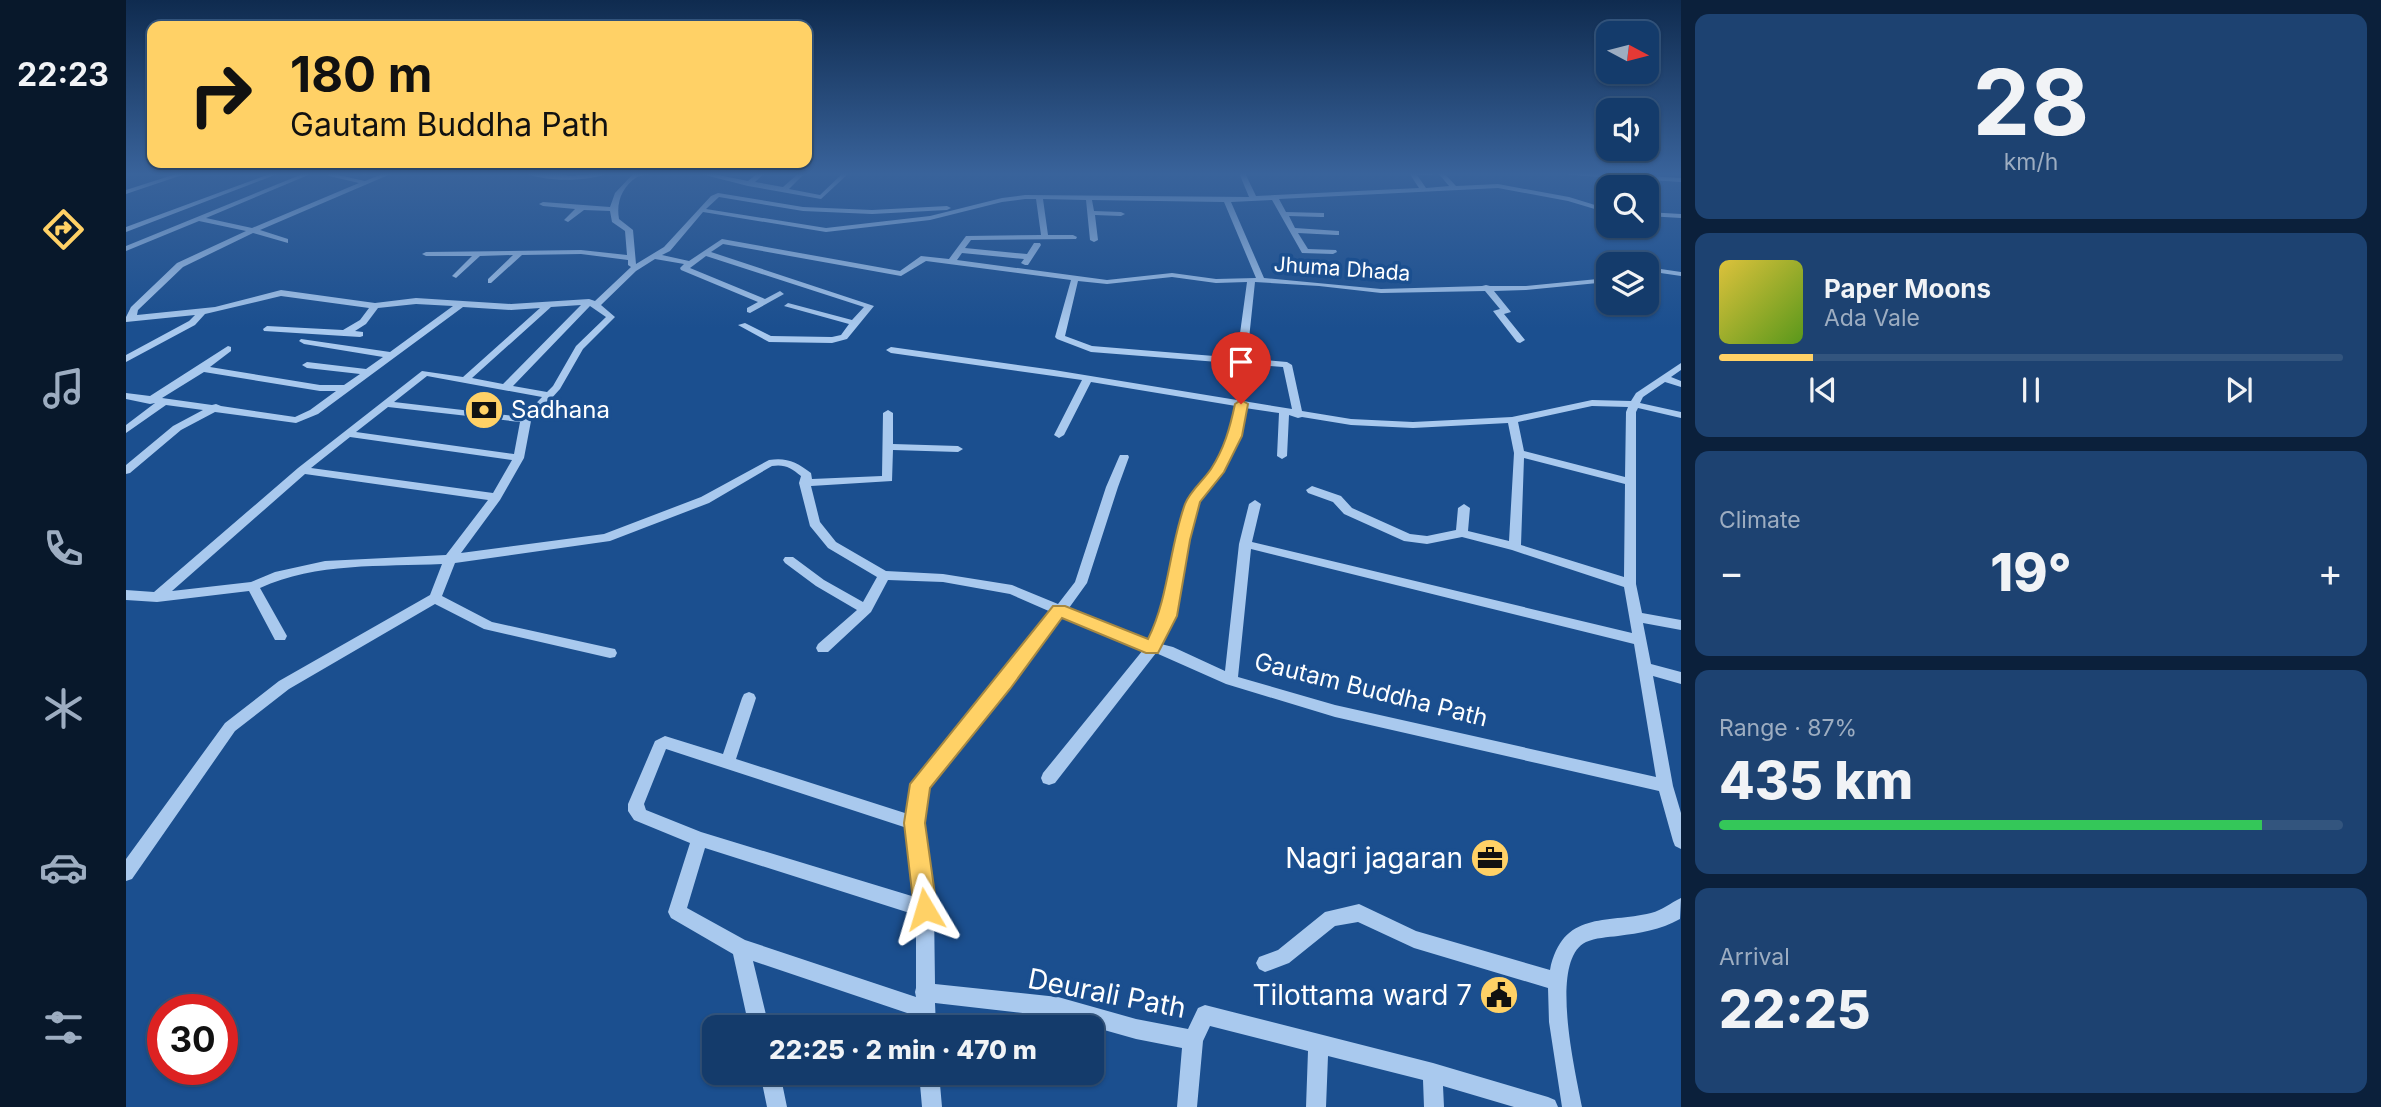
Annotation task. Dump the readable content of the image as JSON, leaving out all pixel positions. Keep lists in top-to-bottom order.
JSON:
{
  "streets": {
    "street": ["Jhuma Dhada", "Gautam Buddha Path", "Deurali Path"]
  },
  "places": {
    "bank": ["Sadhana"],
    "office": ["Nagri jagaran"],
    "public building": ["Tilottama ward 7"]
  },
  "north": "right",
  "page": {
    "tabs": "22:23",
    "tile": [
      ["28", "km/h"],
      "Climate",
      ["Range · 87%", "435 km"],
      ["Arrival", "22:25"]
    ],
    "turn": ["180 m", "Gautam Buddha Path"],
    "song": ["Paper Moons", "Ada Vale"],
    "heat": ["−", "19°", "+"],
    "limit": "30",
    "trip": "22:25 · 2 min · 470 m"
  }
}
